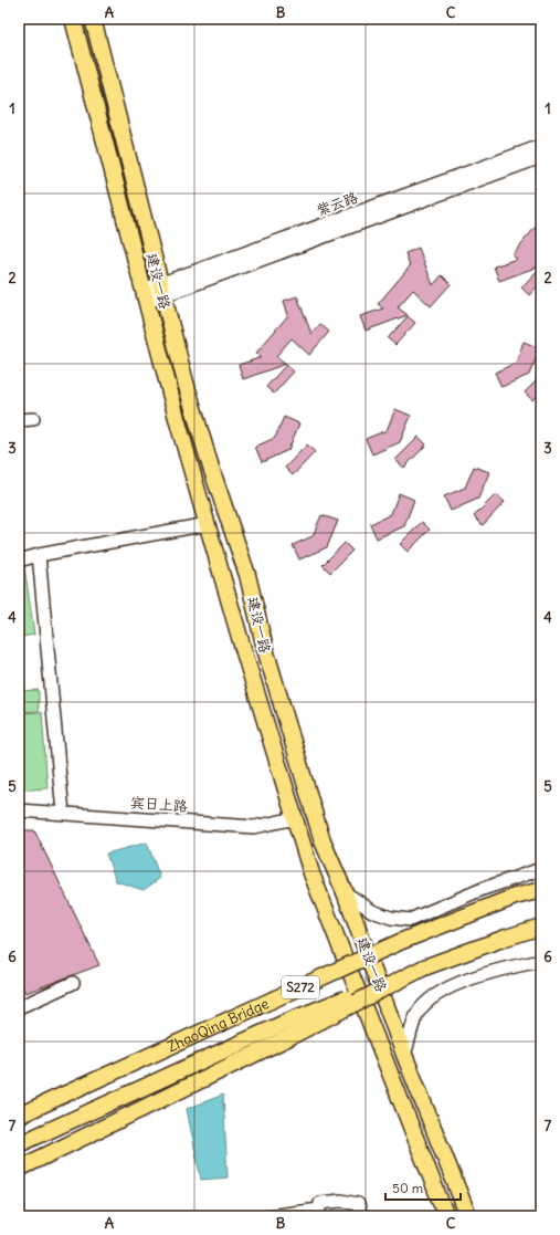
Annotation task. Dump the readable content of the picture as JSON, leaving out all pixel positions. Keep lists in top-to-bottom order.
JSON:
{
  "streets": {
    "main road": ["建设一路", "S272", "ZhaoQing Bridge"],
    "street": ["紫云路", "宾日上路"]
  },
  "crossings": [
    ["紫云路", "建设一路"],
    ["建设一路", "宾日上路"]
  ],
  "scale_bar": "50 m",
  "grid": {
    "columns": ["A", "B", "C"],
    "rows": [
      "1",
      "2",
      "3",
      "4",
      "5",
      "6",
      "7"
    ]
  }
}
